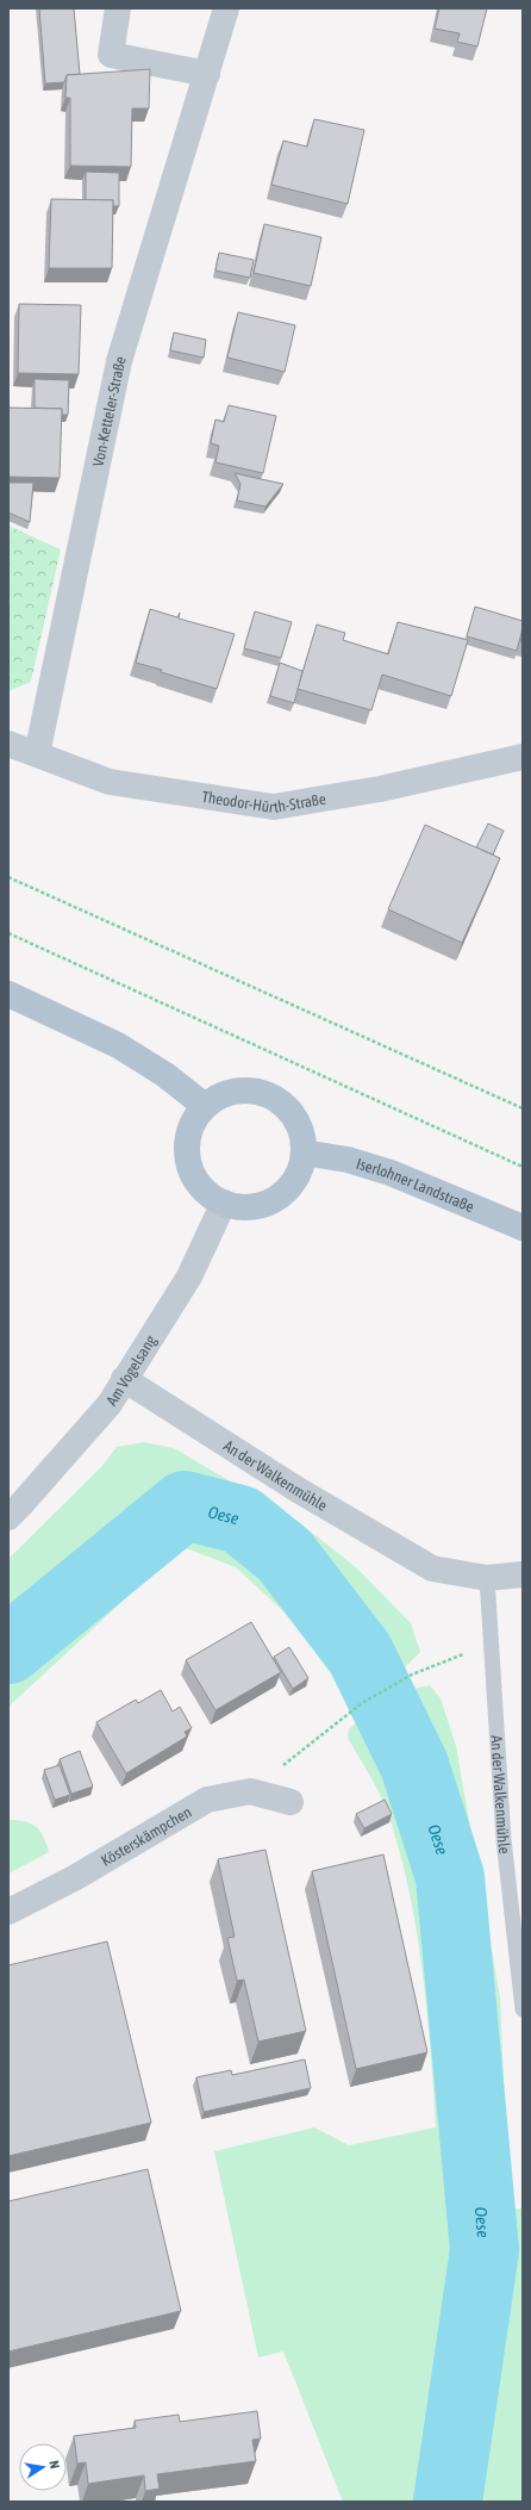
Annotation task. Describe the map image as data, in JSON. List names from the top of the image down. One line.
{"streets":{"main road":["Iserlohner Landstraße"],"street":["Von-Ketteler-Straße","Theodor-Hürth-Straße","Am Vogelsang","An der Walkenmühle","Kösterskämpchen"]},"crossings":[["Von-Ketteler-Straße","Theodor-Hürth-Straße"],["Iserlohner Landstraße","Am Vogelsang"],["Am Vogelsang","An der Walkenmühle"]],"water":["Oese"],"north":"right"}
